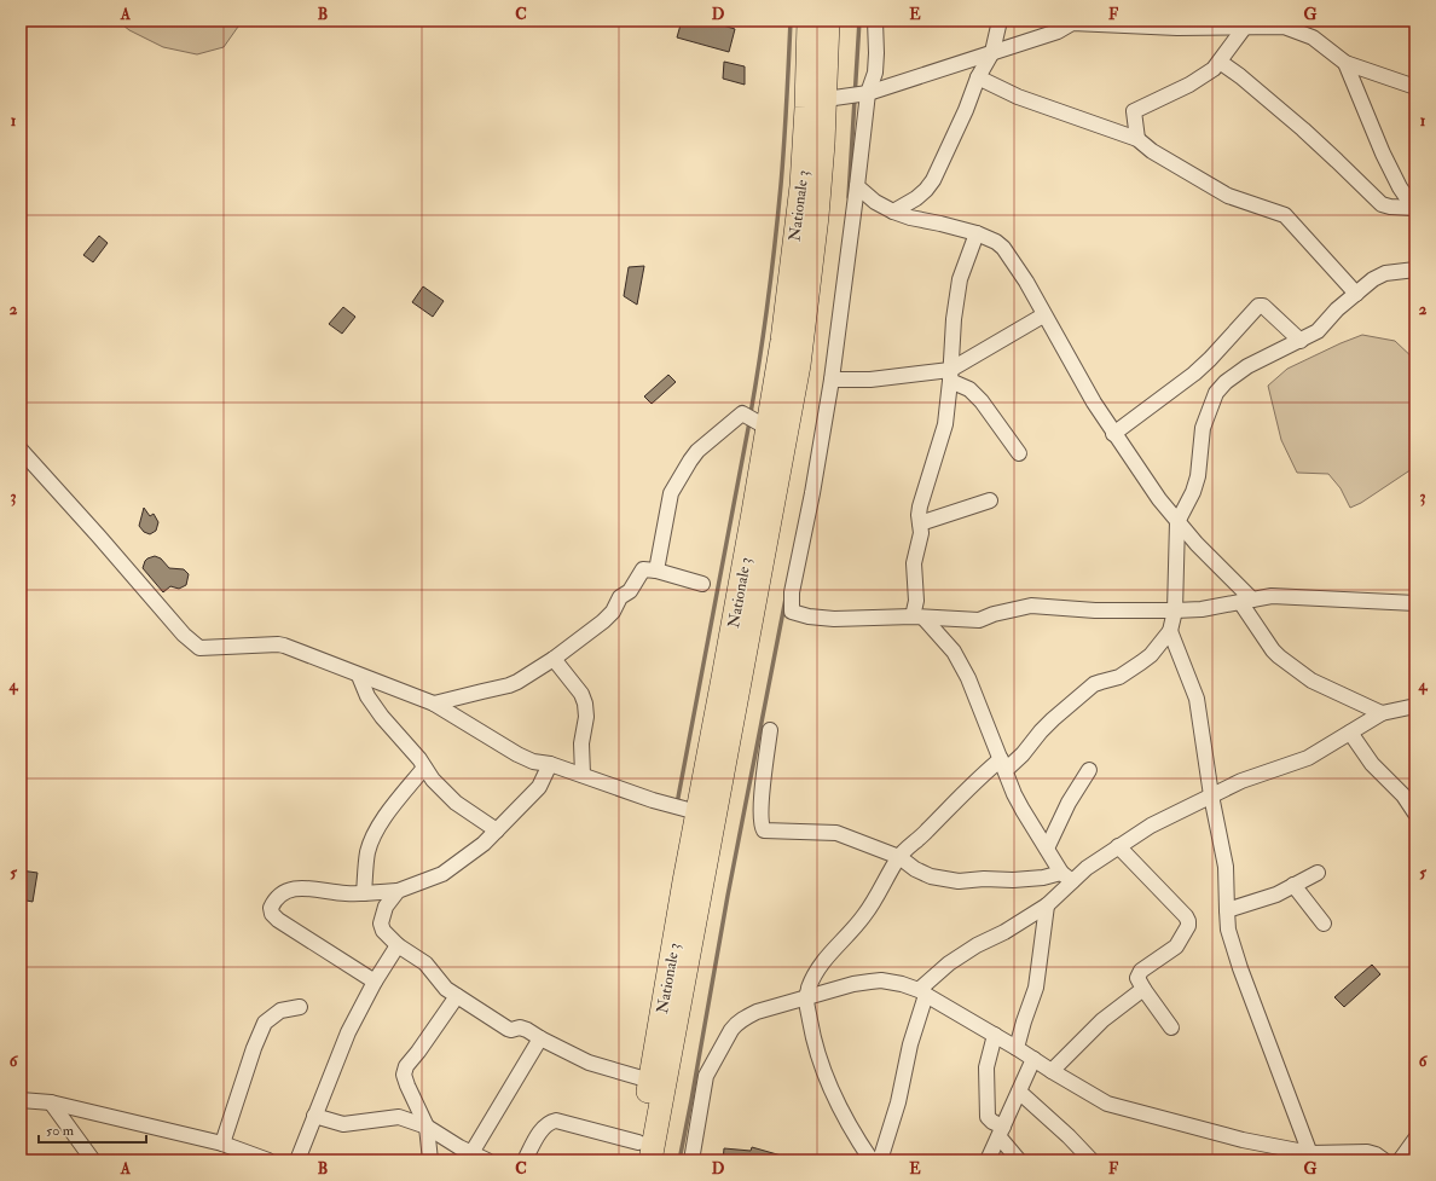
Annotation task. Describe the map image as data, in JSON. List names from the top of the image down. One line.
{"streets":{"main road":["Nationale 3"]},"scale_bar":"50 m","grid":{"columns":["A","B","C","D","E","F","G"],"rows":["1","2","3","4","5","6"]}}
